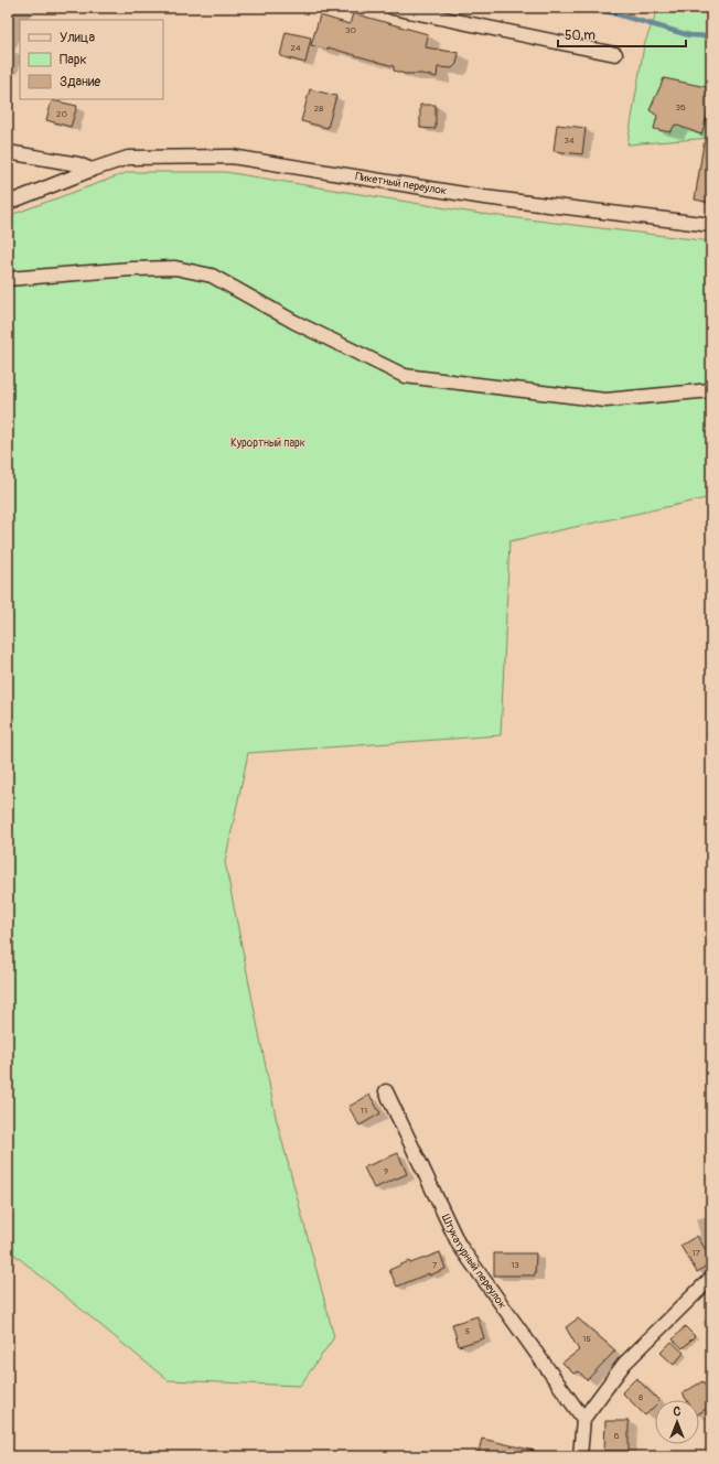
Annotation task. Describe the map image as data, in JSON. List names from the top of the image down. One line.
{"streets":{"street":["Пикетный переулок","Штукатурный переулок"]},"parks":["Курортный парк"],"house_numbers":["30","24","36","28","20","34","11","9","17","7","13","5","15","8","6"],"legend":["Улица","Парк","Здание"],"scale_bar":"50 m","north":"top"}
